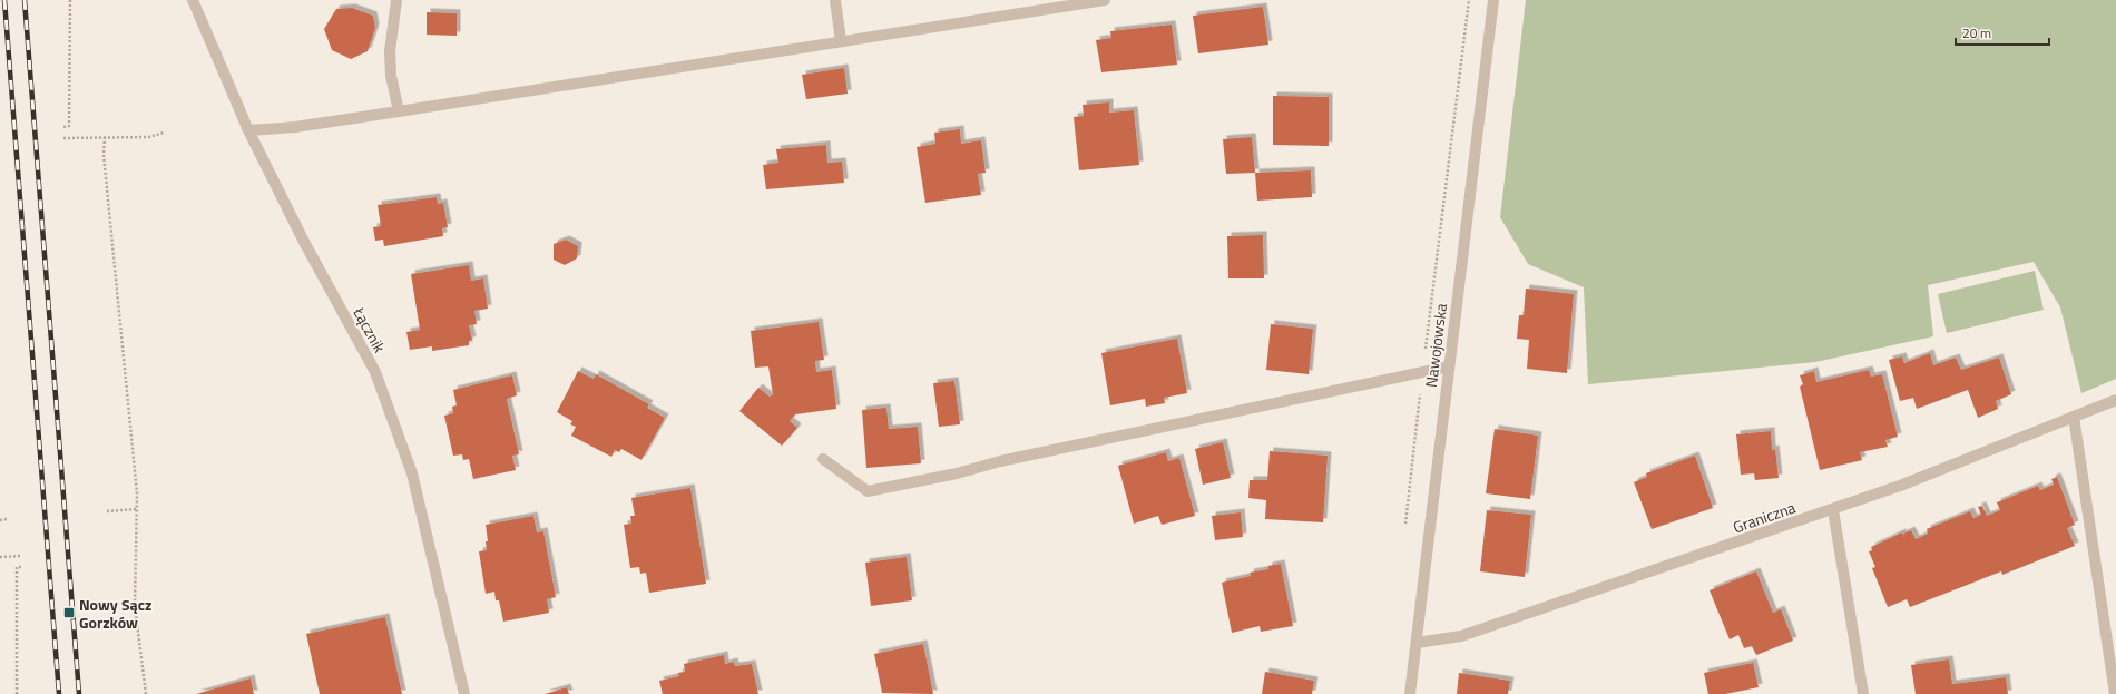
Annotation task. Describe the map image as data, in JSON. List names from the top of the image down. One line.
{"streets":{"street":["Łącznik","Nawojowska","Graniczna"]},"crossings":[["Nawojowska","Graniczna"]],"places":{"transit":["Nowy Sącz Gorzków"]},"scale_bar":"20 m"}
